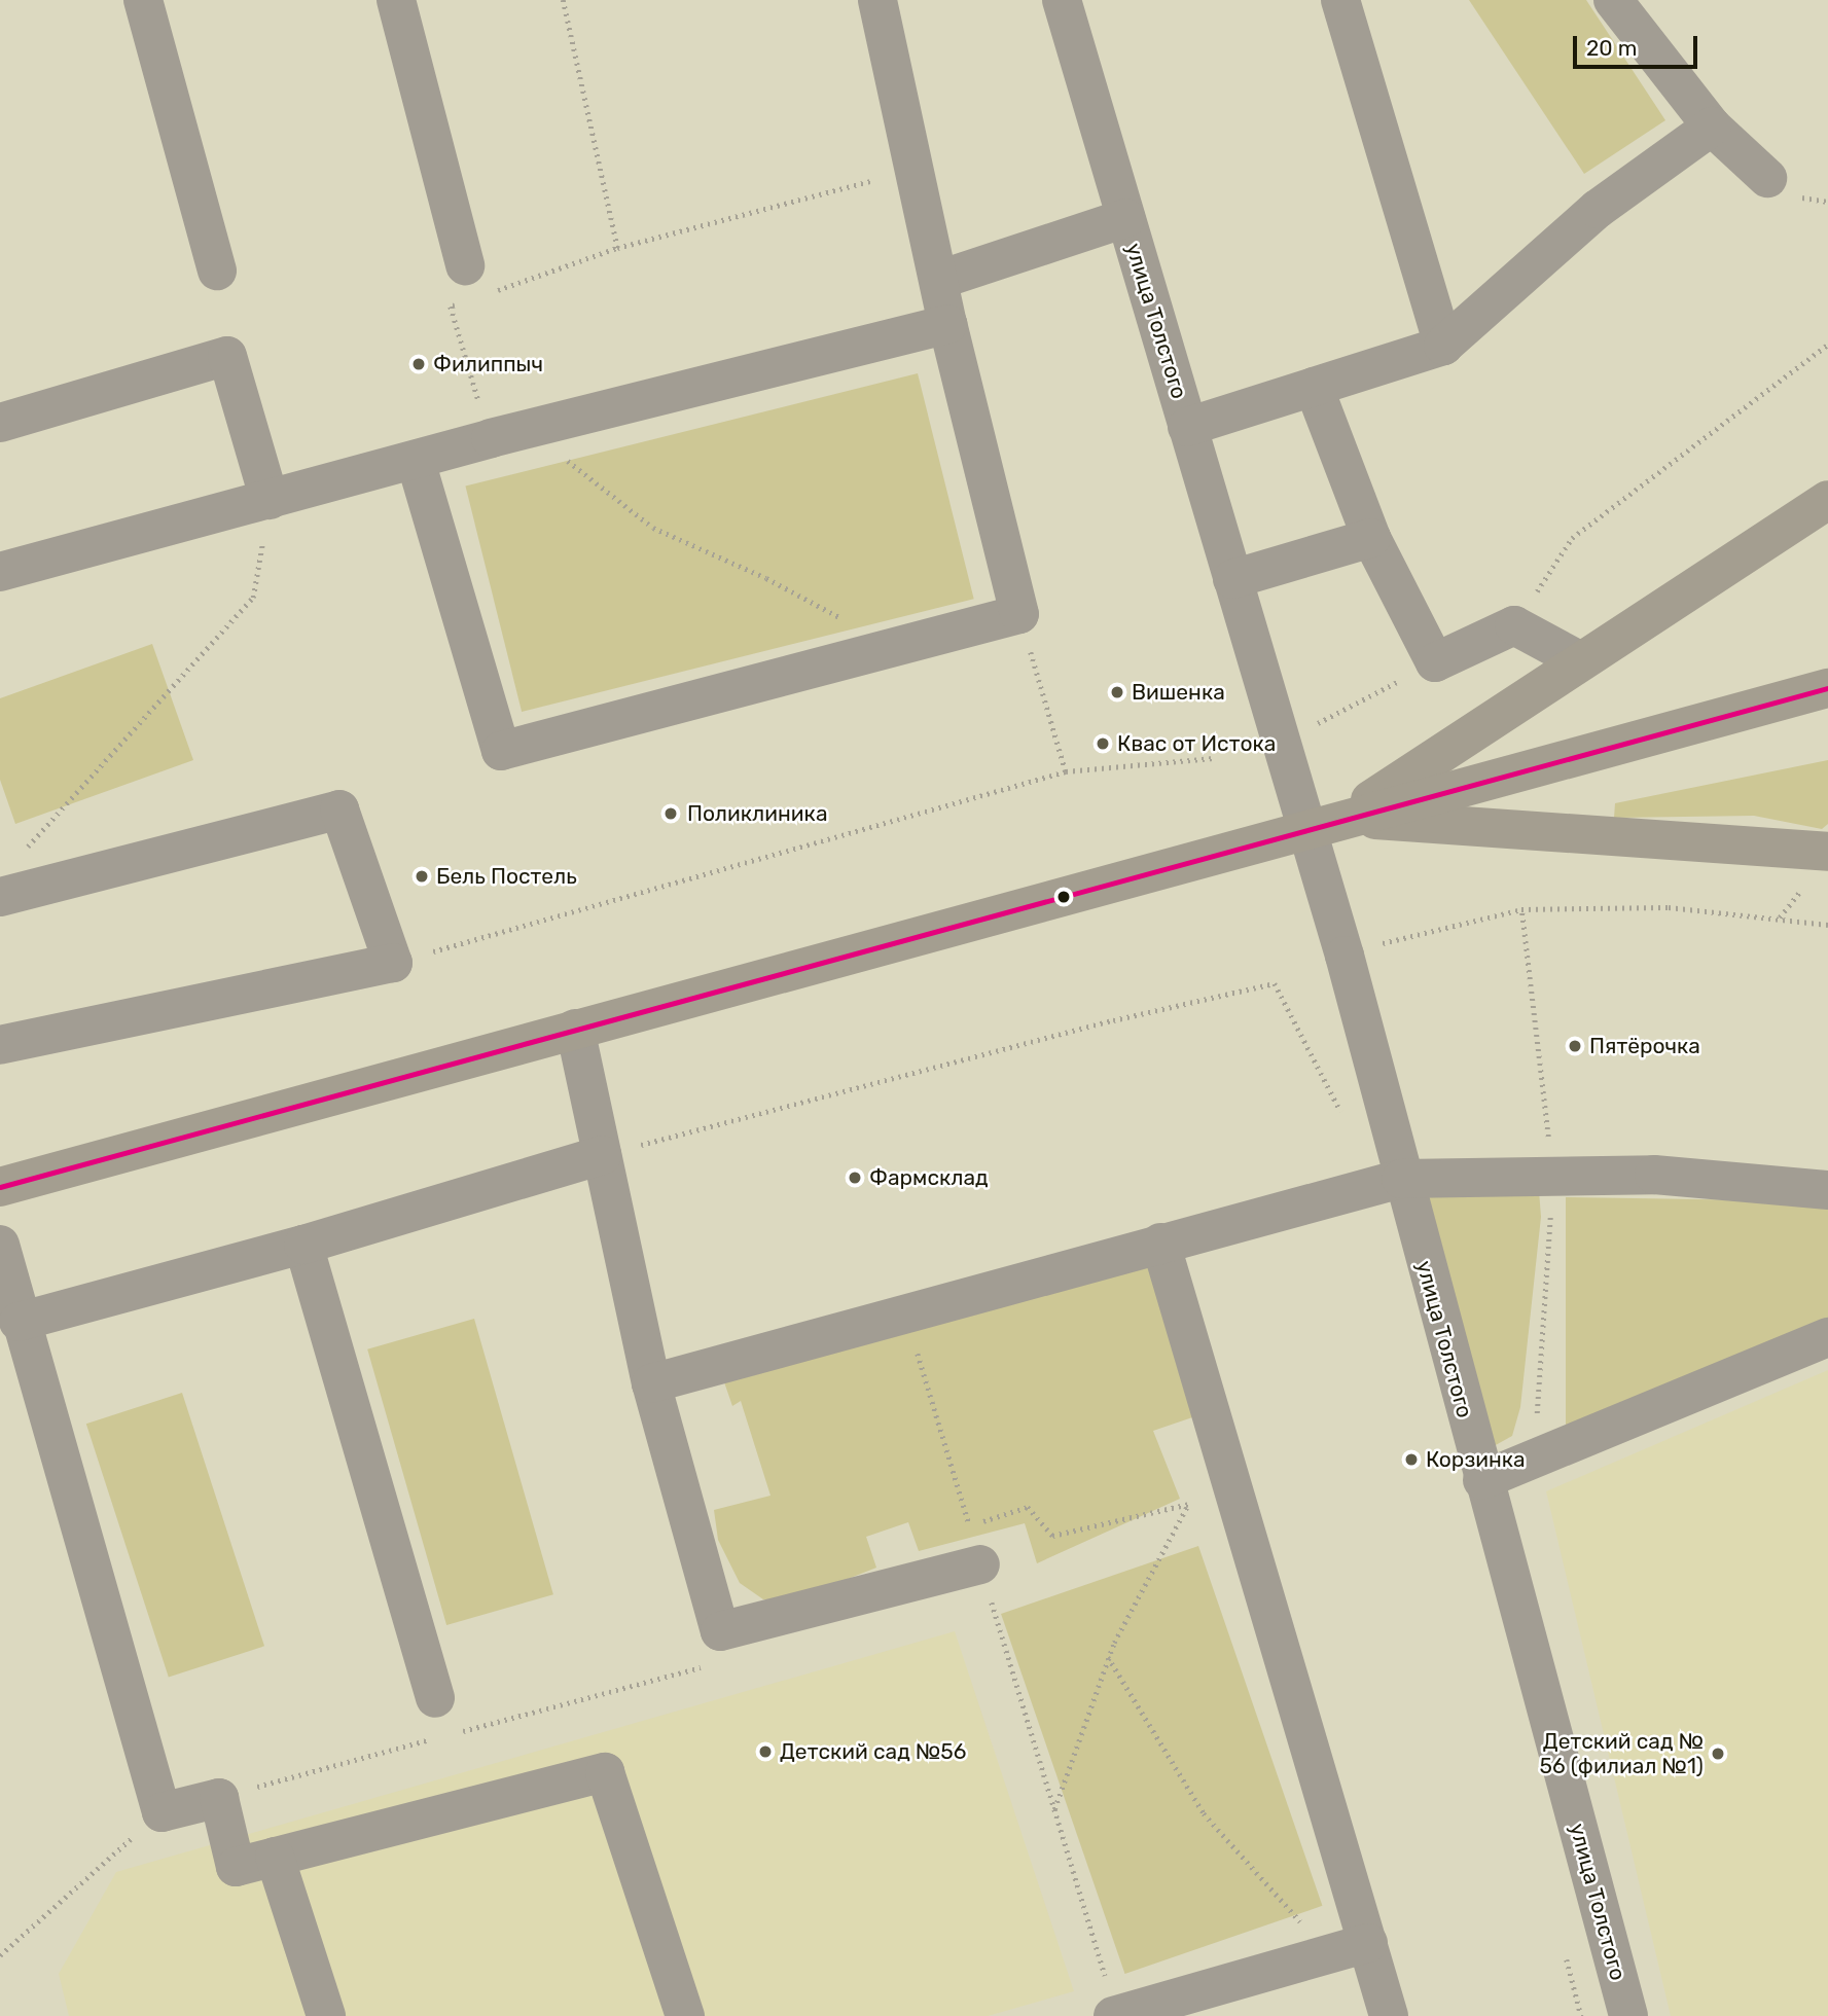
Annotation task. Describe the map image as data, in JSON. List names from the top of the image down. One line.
{"streets":{"street":["улица Толстого"]},"places":["Филиппыч","Вишенка","Квас от Истока","Поликлиника","Бель Постель","Пятёрочка","Фармсклад","Корзинка","Детский сад №56","Детский сад № 56 (филиал №1)"],"scale_bar":"20 m"}
